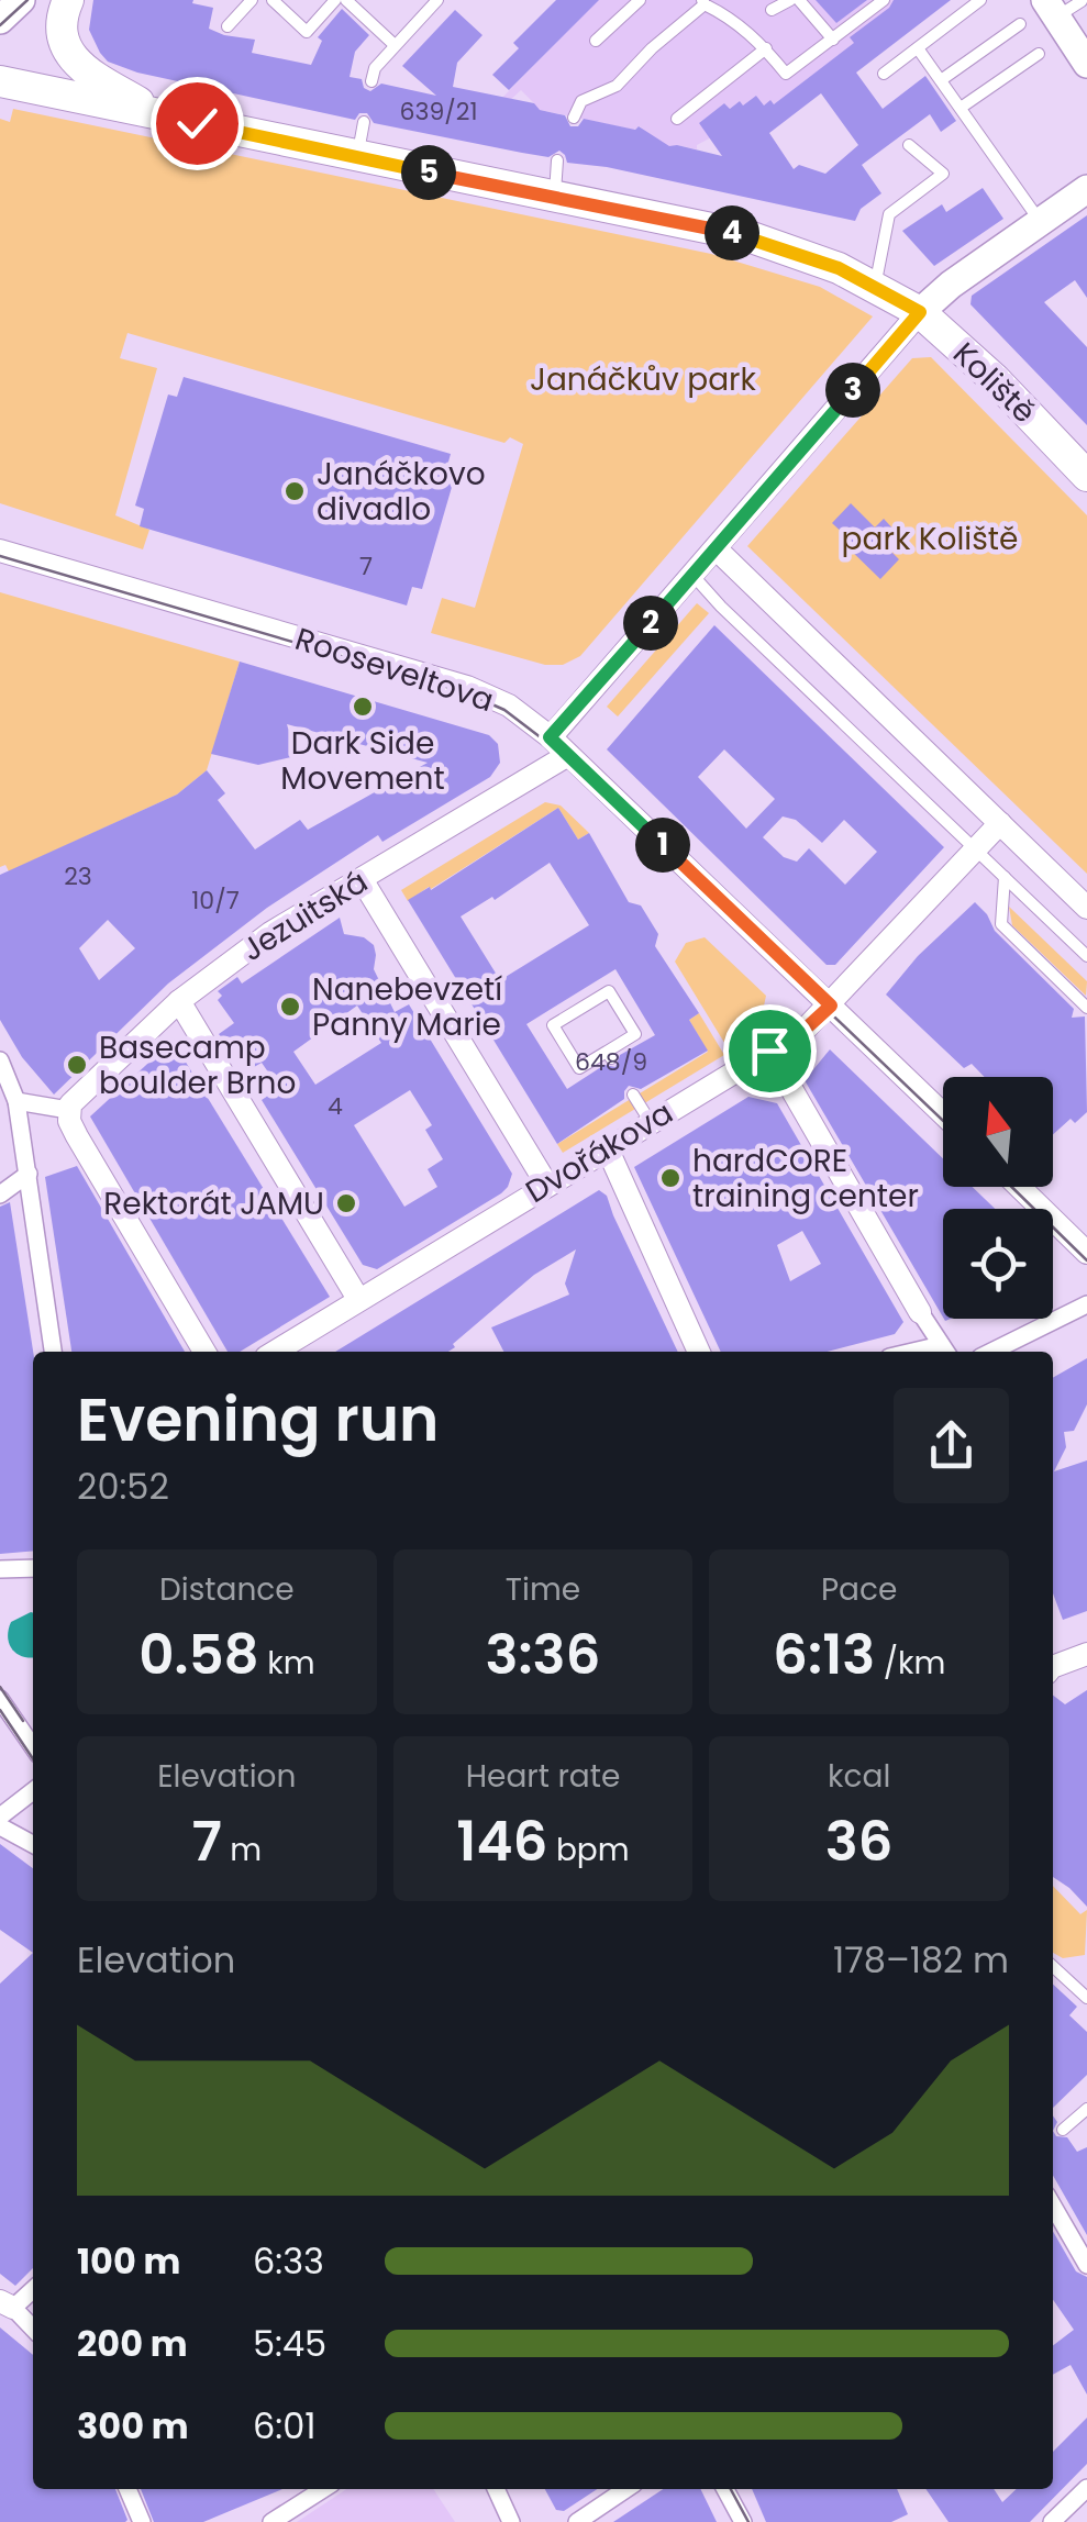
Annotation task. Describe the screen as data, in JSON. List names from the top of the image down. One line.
{"streets":{"main road":["Koliště"],"street":["Rooseveltova","Jezuitská","Dvořákova"]},"crossings":[["Rooseveltova","Jezuitská"],["Rooseveltova","Dvořákova"]],"parks":["Janáčkův park","park Koliště"],"places":["Janáčkovo divadlo","Dark Side Movement","Nanebevzetí Panny Marie","Basecamp boulder Brno","hardCORE training center","Rektorát JAMU"],"house_numbers":["639/21","7","23","10/7","648/9","4"],"north":"top","page":{"pins":["5","4","3","2","1"],"heading":["Evening run","20:52"],"stats":[["Distance","0.58 km"],["Time","3:36"],["Pace","6:13 /km"],["Elevation","7 m"],["Heart rate","146 bpm"],["kcal","36"]],"chart":["Elevation","178–182 m"],"list":[{"name":"100 m","note":"6:33"},{"name":"200 m","note":"5:45"},{"name":"300 m","note":"6:01"}]}}
